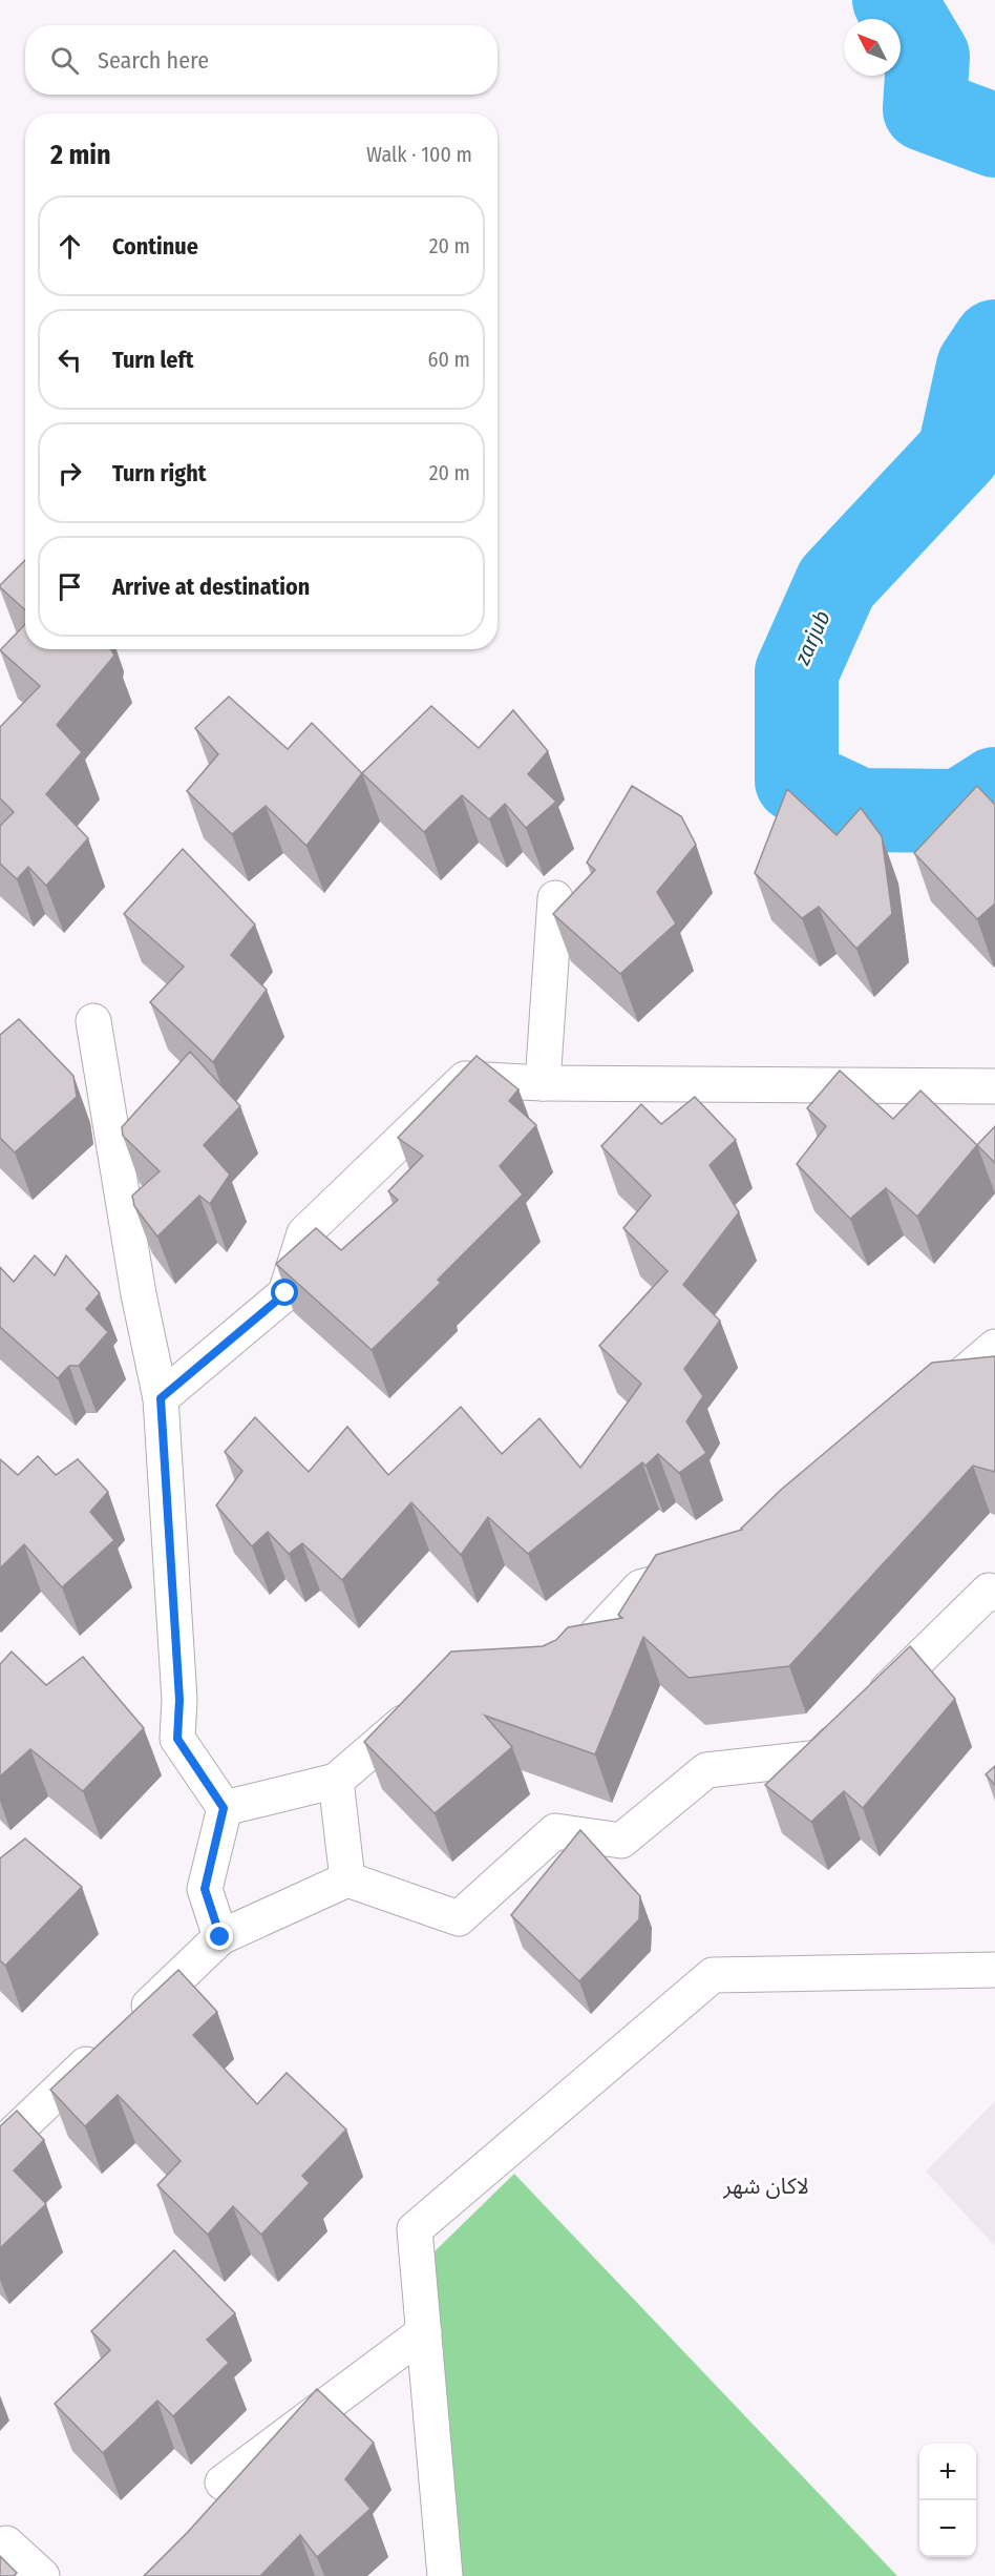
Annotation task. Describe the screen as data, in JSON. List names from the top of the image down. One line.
{"districts":["لاکان شهر"],"water":["zarjub"],"north":"top left","page":{"search":"Search here","heading":["2 min","Walk · 100 m"],"list":[["Continue","20 m"],["Turn left","60 m"],["Turn right","20 m"],"Arrive at destination"],"map_buttons":["+","−"]}}
